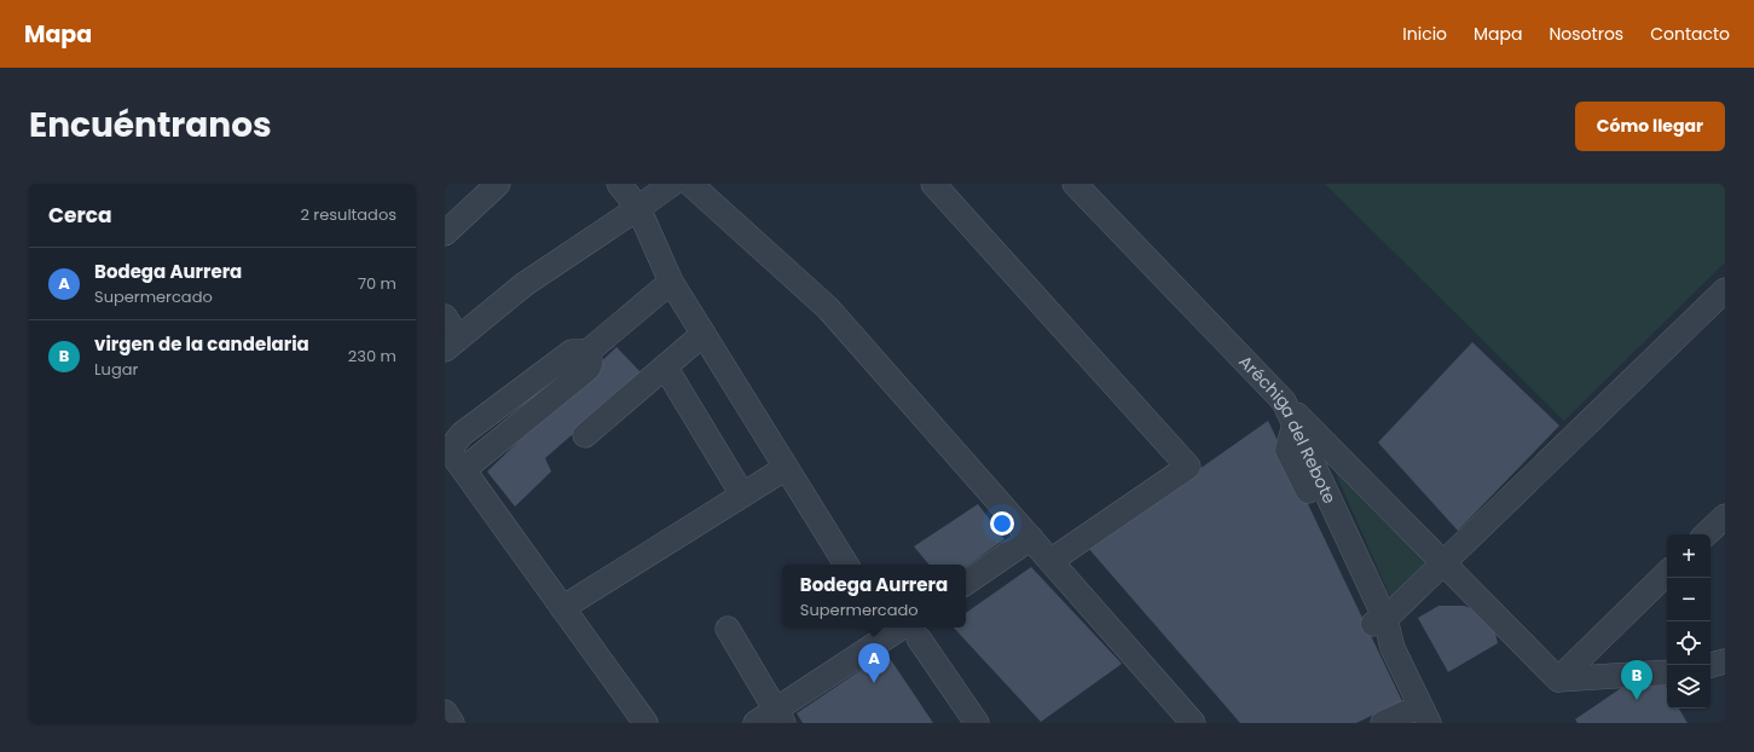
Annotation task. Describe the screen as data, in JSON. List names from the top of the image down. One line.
{"streets":{"street":["Aréchiga del Rebote"]},"page":{"header":"Mapa","nav":["Inicio","Mapa","Nosotros","Contacto"],"title":"Encuéntranos","buttons":"Cómo llegar","heading":["Cerca","2 resultados"],"list":[{"mark":"A","name":"Bodega Aurrera","note":"Supermercado","value":"70 m"},{"mark":"B","name":"virgen de la candelaria","note":"Lugar","value":"230 m"}],"map_buttons":["+","−"],"popup":["Bodega Aurrera","Supermercado"],"pins":["A","B"]}}
